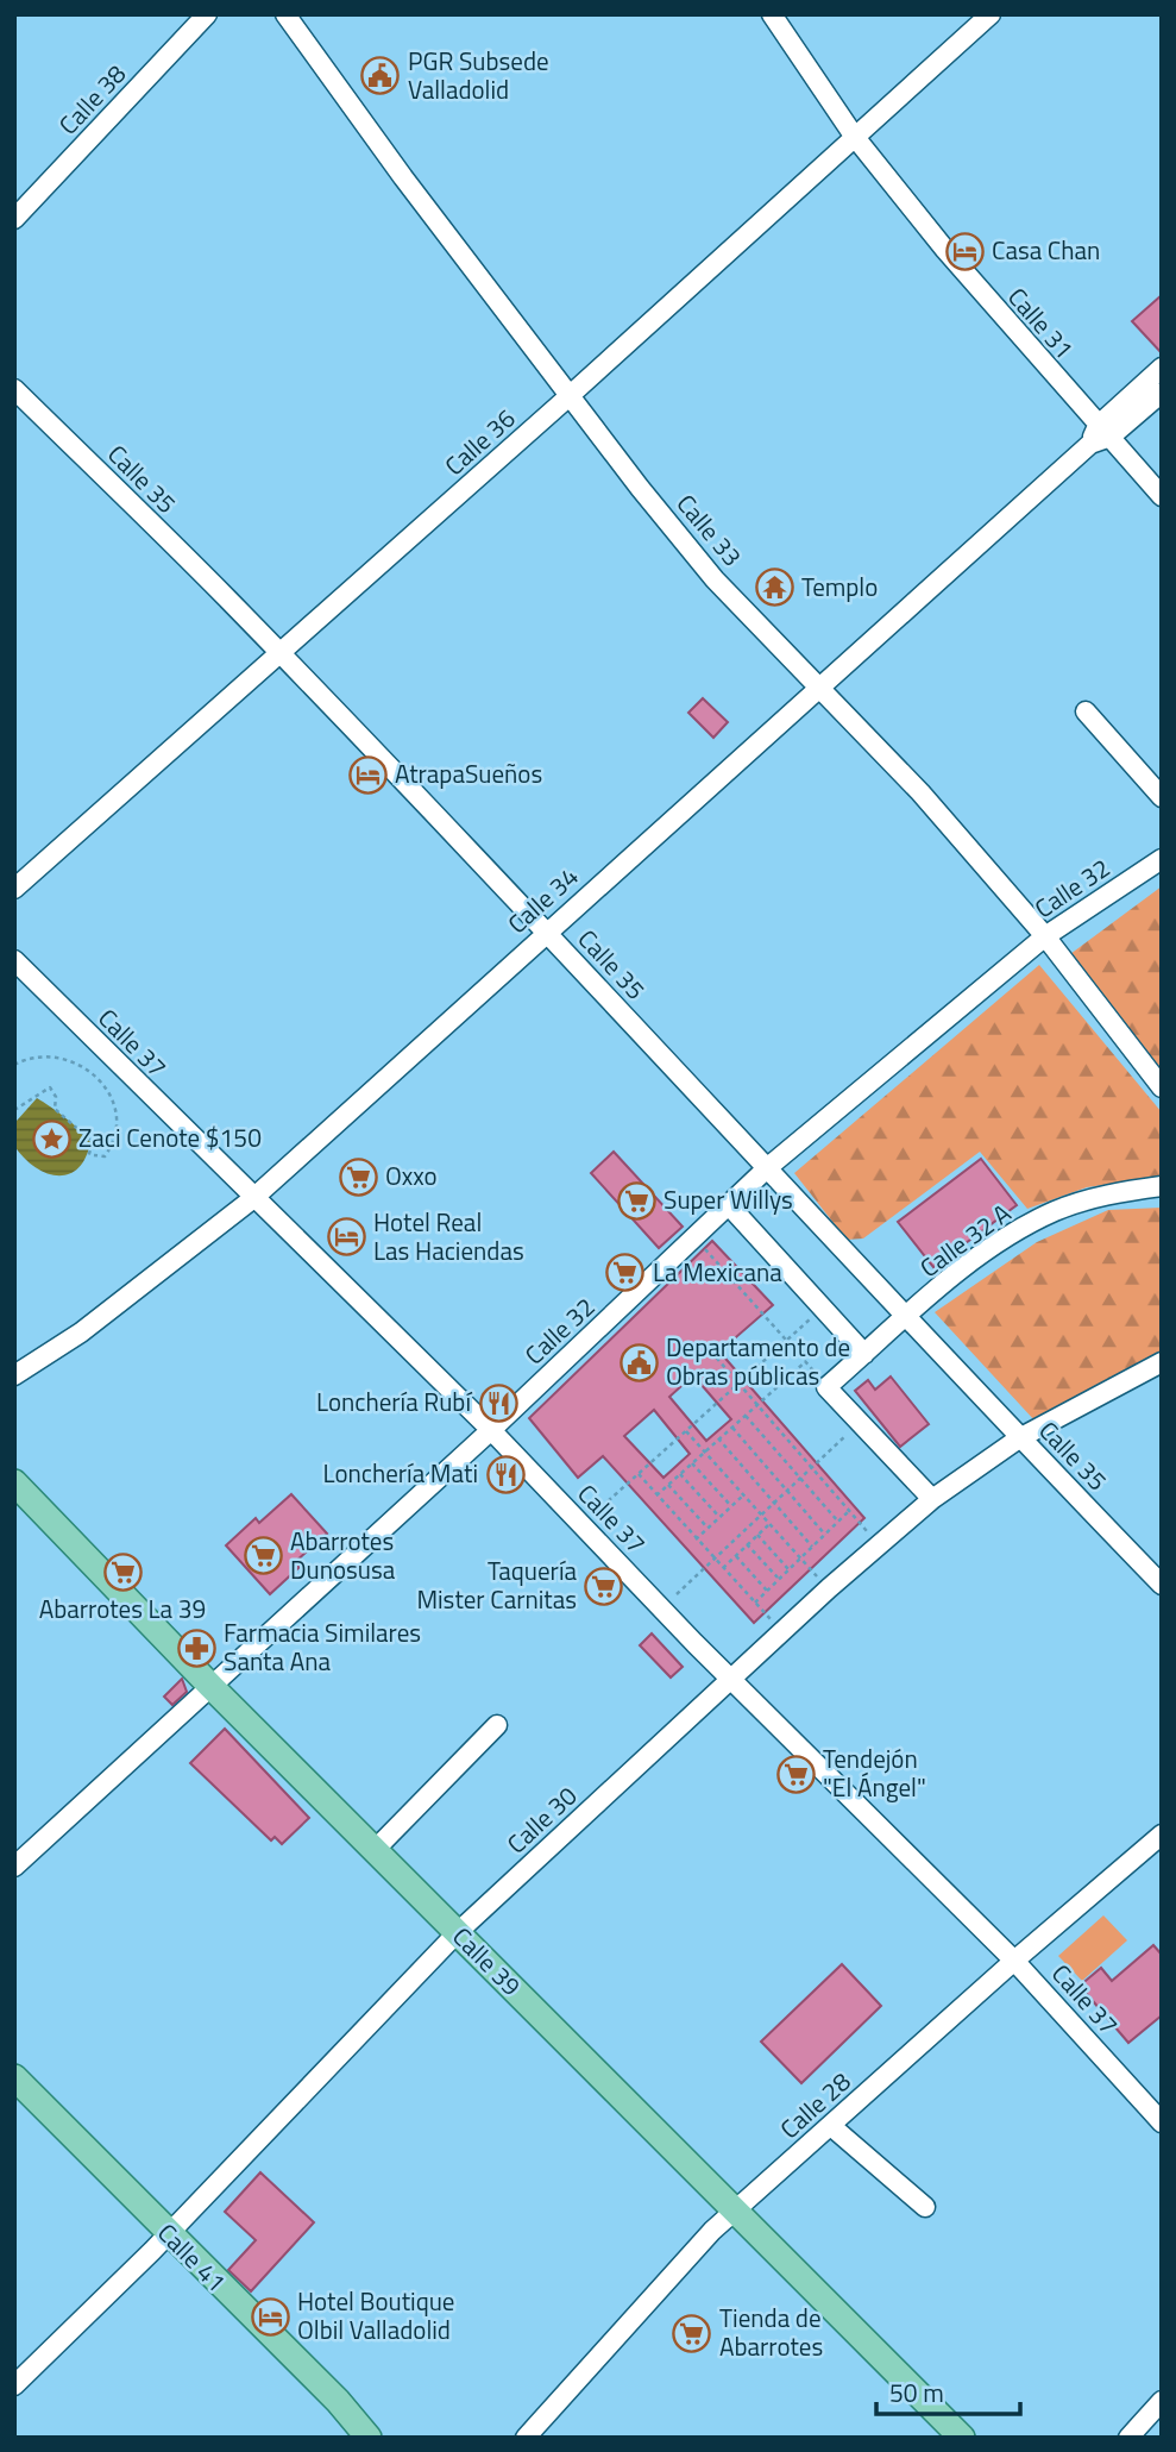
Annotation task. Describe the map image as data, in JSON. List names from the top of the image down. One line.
{"streets":{"main road":["Calle 39","Calle 41"],"street":["Calle 38","Calle 31","Calle 36","Calle 35","Calle 33","Calle 32","Calle 34","Calle 37","Calle 32 A","Calle 30","Calle 28"]},"crossings":[["Calle 31","Calle 36"],["Calle 31","Calle 34"],["Calle 36","Calle 35"],["Calle 36","Calle 33"],["Calle 35","Calle 32"],["Calle 35","Calle 34"],["Calle 35","Calle 32 A"],["Calle 35","Calle 30"],["Calle 33","Calle 32"],["Calle 33","Calle 34"],["Calle 32","Calle 37"],["Calle 32","Calle 39"],["Calle 34","Calle 37"],["Calle 37","Calle 30"],["Calle 37","Calle 28"],["Calle 30","Calle 39"],["Calle 30","Calle 41"],["Calle 39","Calle 28"]],"places":{"public building":["PGR Subsede Valladolid","Departamento de Obras públicas"],"hotel":["Casa Chan","AtrapaSueños","Hotel Real Las Haciendas","Hotel Boutique Olbil Valladolid"],"temple":["Templo"],"place":["Zaci Cenote $150"],"supermarket":["Oxxo","Super Willys","La Mexicana","Abarrotes Dunosusa","Abarrotes La 39","Taquería Mister Carnitas","Tendejón \"El Ángel\"","Tienda de Abarrotes"],"restaurant":["Lonchería Rubí","Lonchería Mati"],"pharmacy":["Farmacia Similares Santa Ana"]},"scale_bar":"50 m"}
